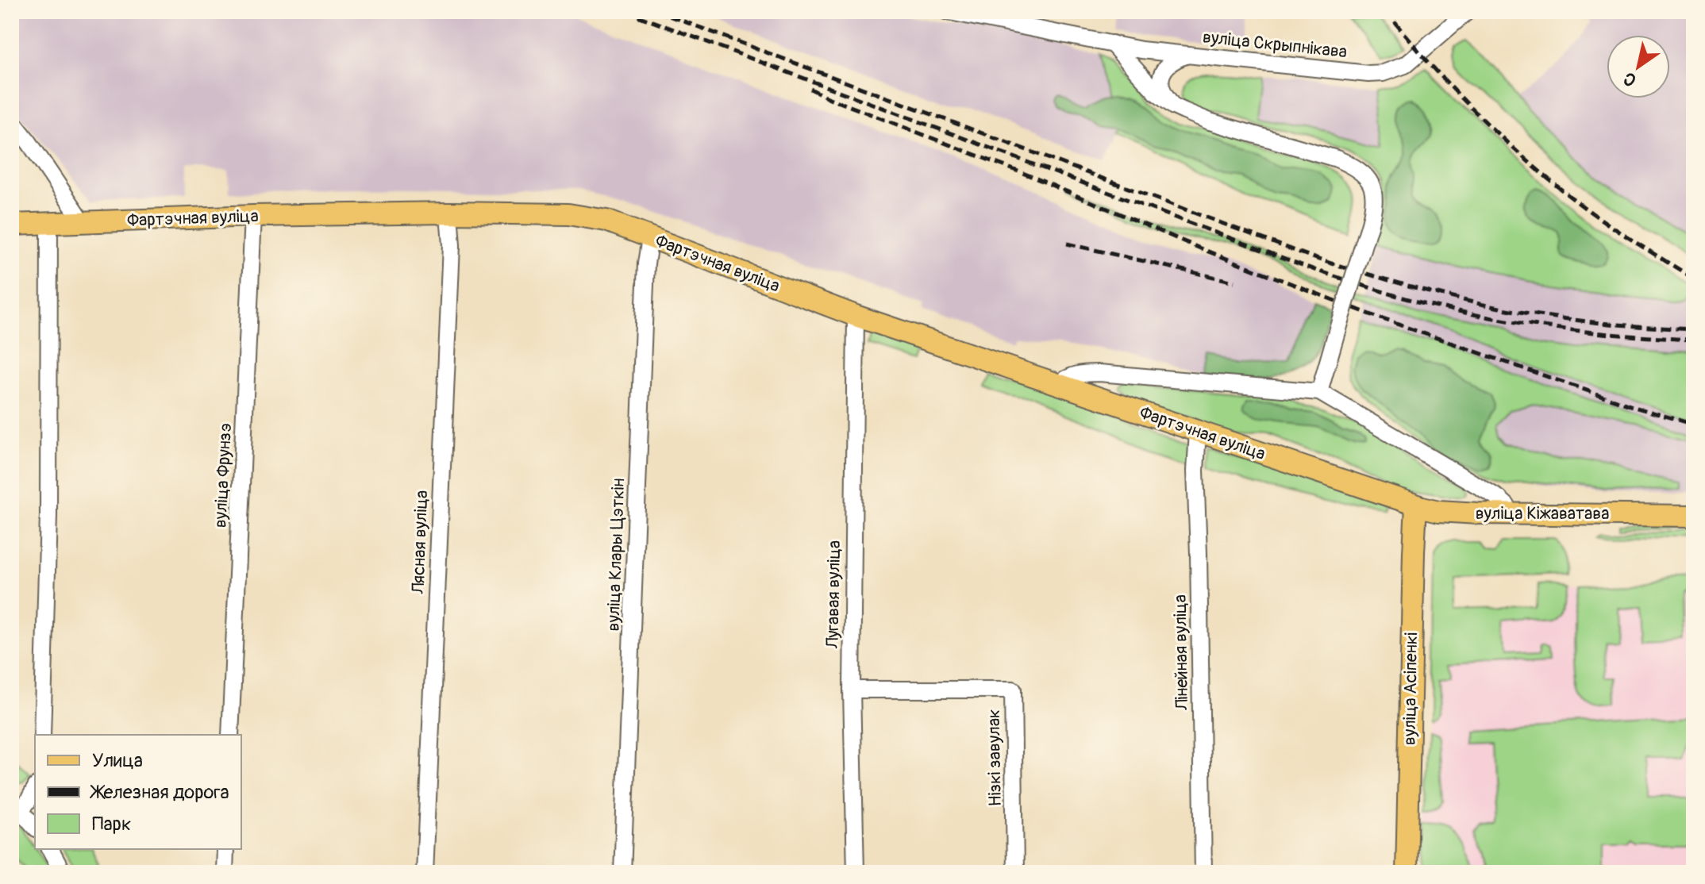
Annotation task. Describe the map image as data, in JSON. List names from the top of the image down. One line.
{"streets":{"main road":["Фартэчная вуліца","вуліца Кіжаватава","вуліца Асіпенкі"],"street":["вуліца Скрыпнікава","вуліца Фрунзэ","Лясная вуліца","вуліца Клары Цэткін","Лугавая вуліца","Лінейная вуліца","Нізкі завулак"]},"crossings":[["Фартэчная вуліца","вуліца Фрунзэ"],["Фартэчная вуліца","вуліца Кіжаватава"],["Фартэчная вуліца","Лясная вуліца"],["Фартэчная вуліца","вуліца Клары Цэткін"],["Фартэчная вуліца","Лугавая вуліца"],["Фартэчная вуліца","Лінейная вуліца"],["вуліца Кіжаватава","вуліца Асіпенкі"],["Лугавая вуліца","Нізкі завулак"]],"legend":["Улица","Железная дорога","Парк"],"north":"bottom left"}
